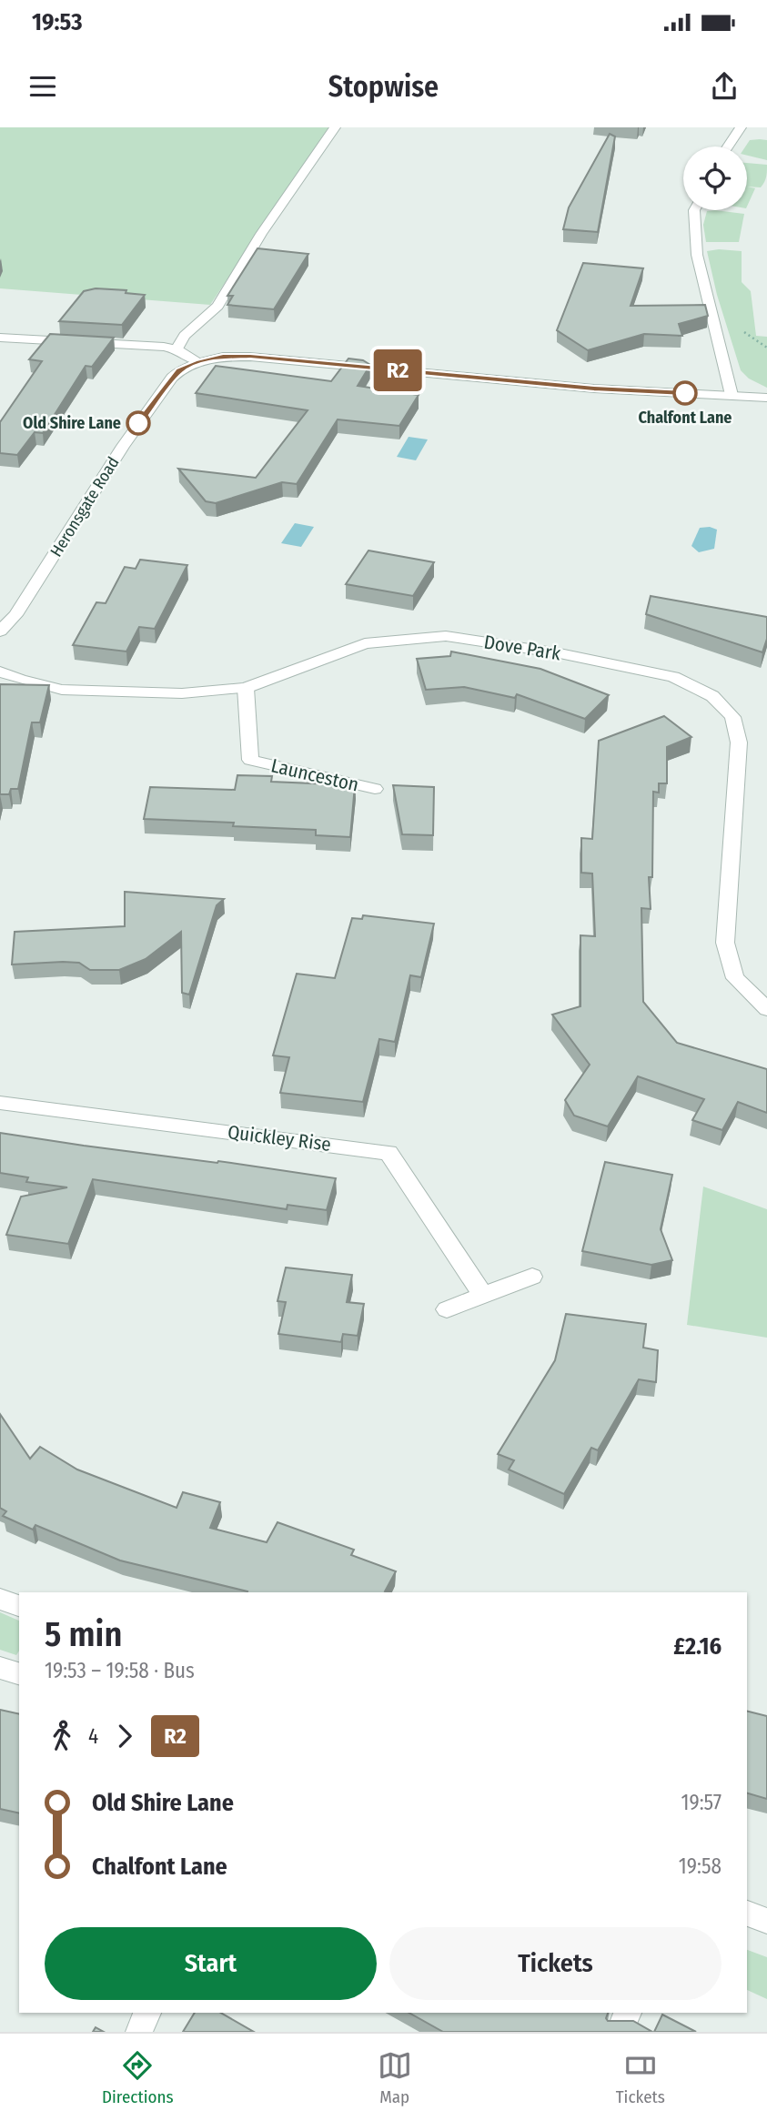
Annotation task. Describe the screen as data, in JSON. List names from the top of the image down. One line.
{"streets":{"street":["Heronsgate Road","Dove Park","Launceston","Quickley Rise"]},"crossings":[["Dove Park","Launceston"]],"places":["Chalfont Lane","Old Shire Lane"],"lines":["bus line R2"],"page":{"status":"19:53","header":"Stopwise","on_map":"R2","heading":["5 min","19:53 – 19:58 · Bus","£2.16"],"legs":["4","R2"],"list":[{"name":"Old Shire Lane","value":"19:57"},{"name":"Chalfont Lane","value":"19:58"}],"buttons":["Start","Tickets"],"tabs":["Directions","Map","Tickets"]}}
